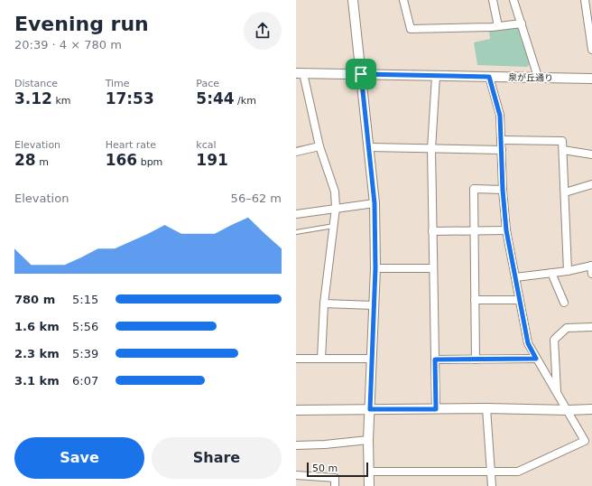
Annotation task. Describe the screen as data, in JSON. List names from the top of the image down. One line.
{"streets":{"street":["泉が丘通り"]},"scale_bar":"50 m","page":{"heading":["Evening run","20:39 · 4 × 780 m"],"stats":[["Distance","3.12 km"],["Time","17:53"],["Pace","5:44 /km"],["Elevation","28 m"],["Heart rate","166 bpm"],["kcal","191"]],"chart":["Elevation","56–62 m"],"list":[{"name":"780 m","note":"5:15"},{"name":"1.6 km","note":"5:56"},{"name":"2.3 km","note":"5:39"},{"name":"3.1 km","note":"6:07"}],"buttons":["Save","Share"],"scale":"50 m"}}
